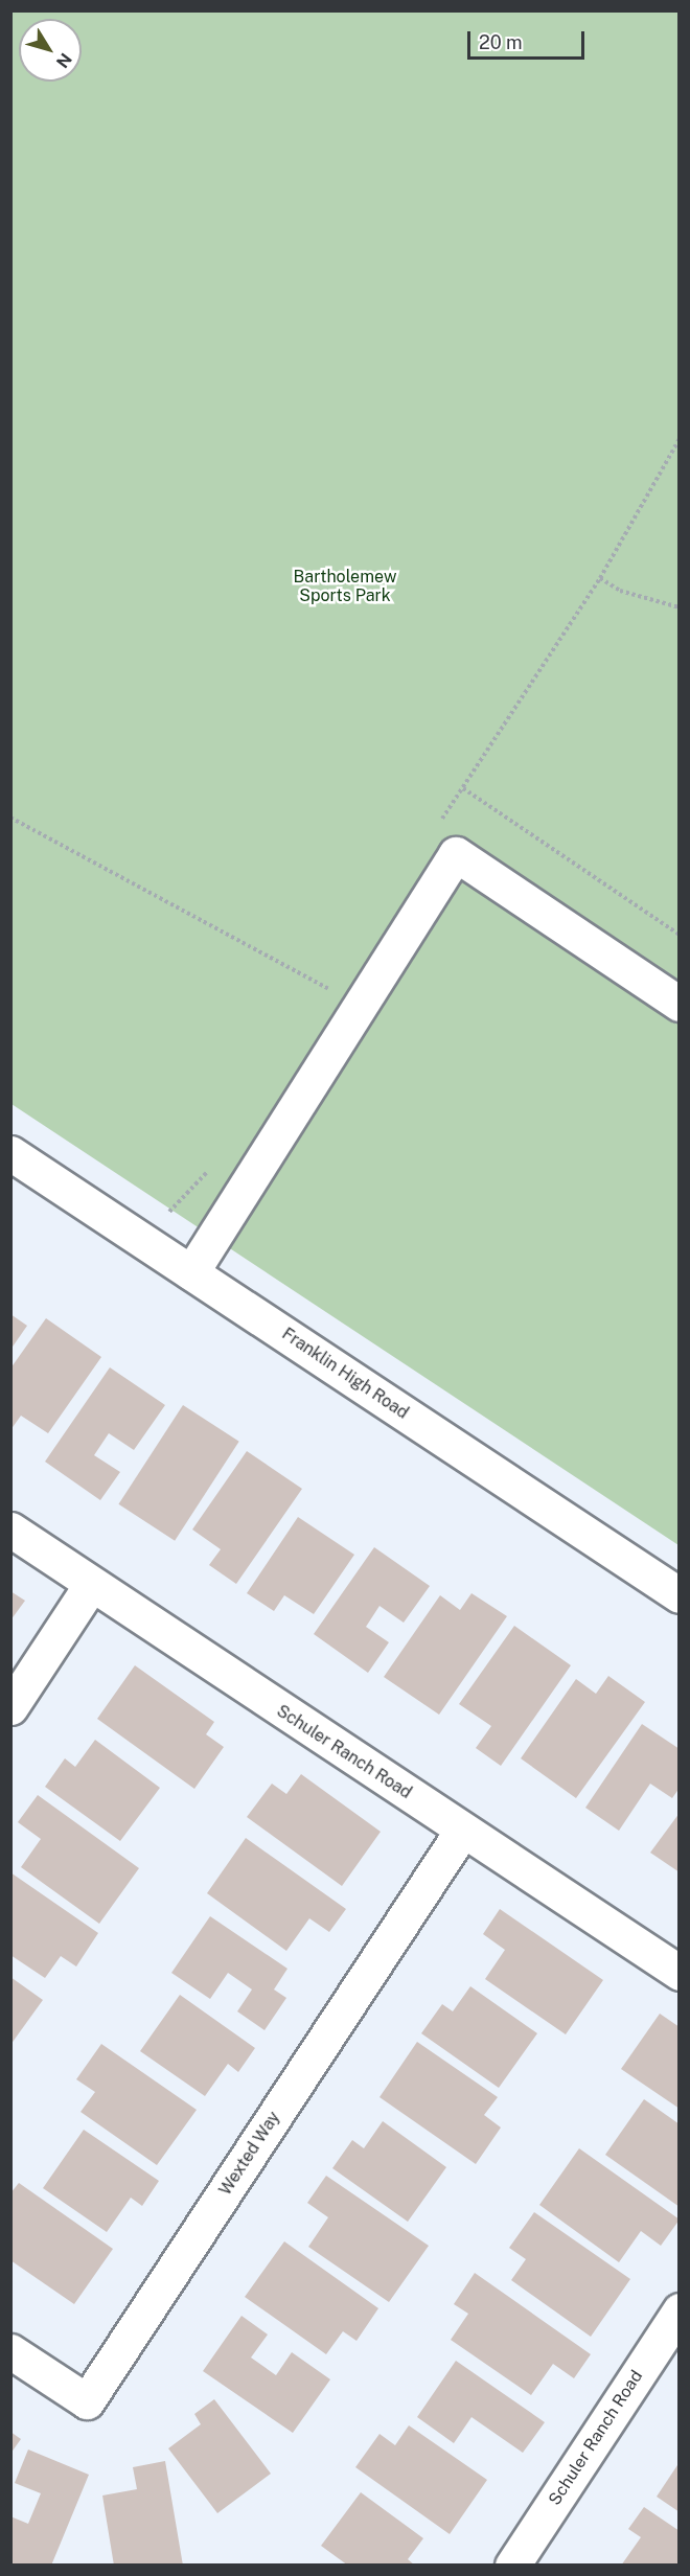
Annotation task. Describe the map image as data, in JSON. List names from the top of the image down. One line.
{"streets":{"street":["Franklin High Road","Schuler Ranch Road","Wexted Way"]},"crossings":[["Schuler Ranch Road","Wexted Way"]],"parks":["Bartholemew Sports Park"],"scale_bar":"20 m","north":"bottom right"}
